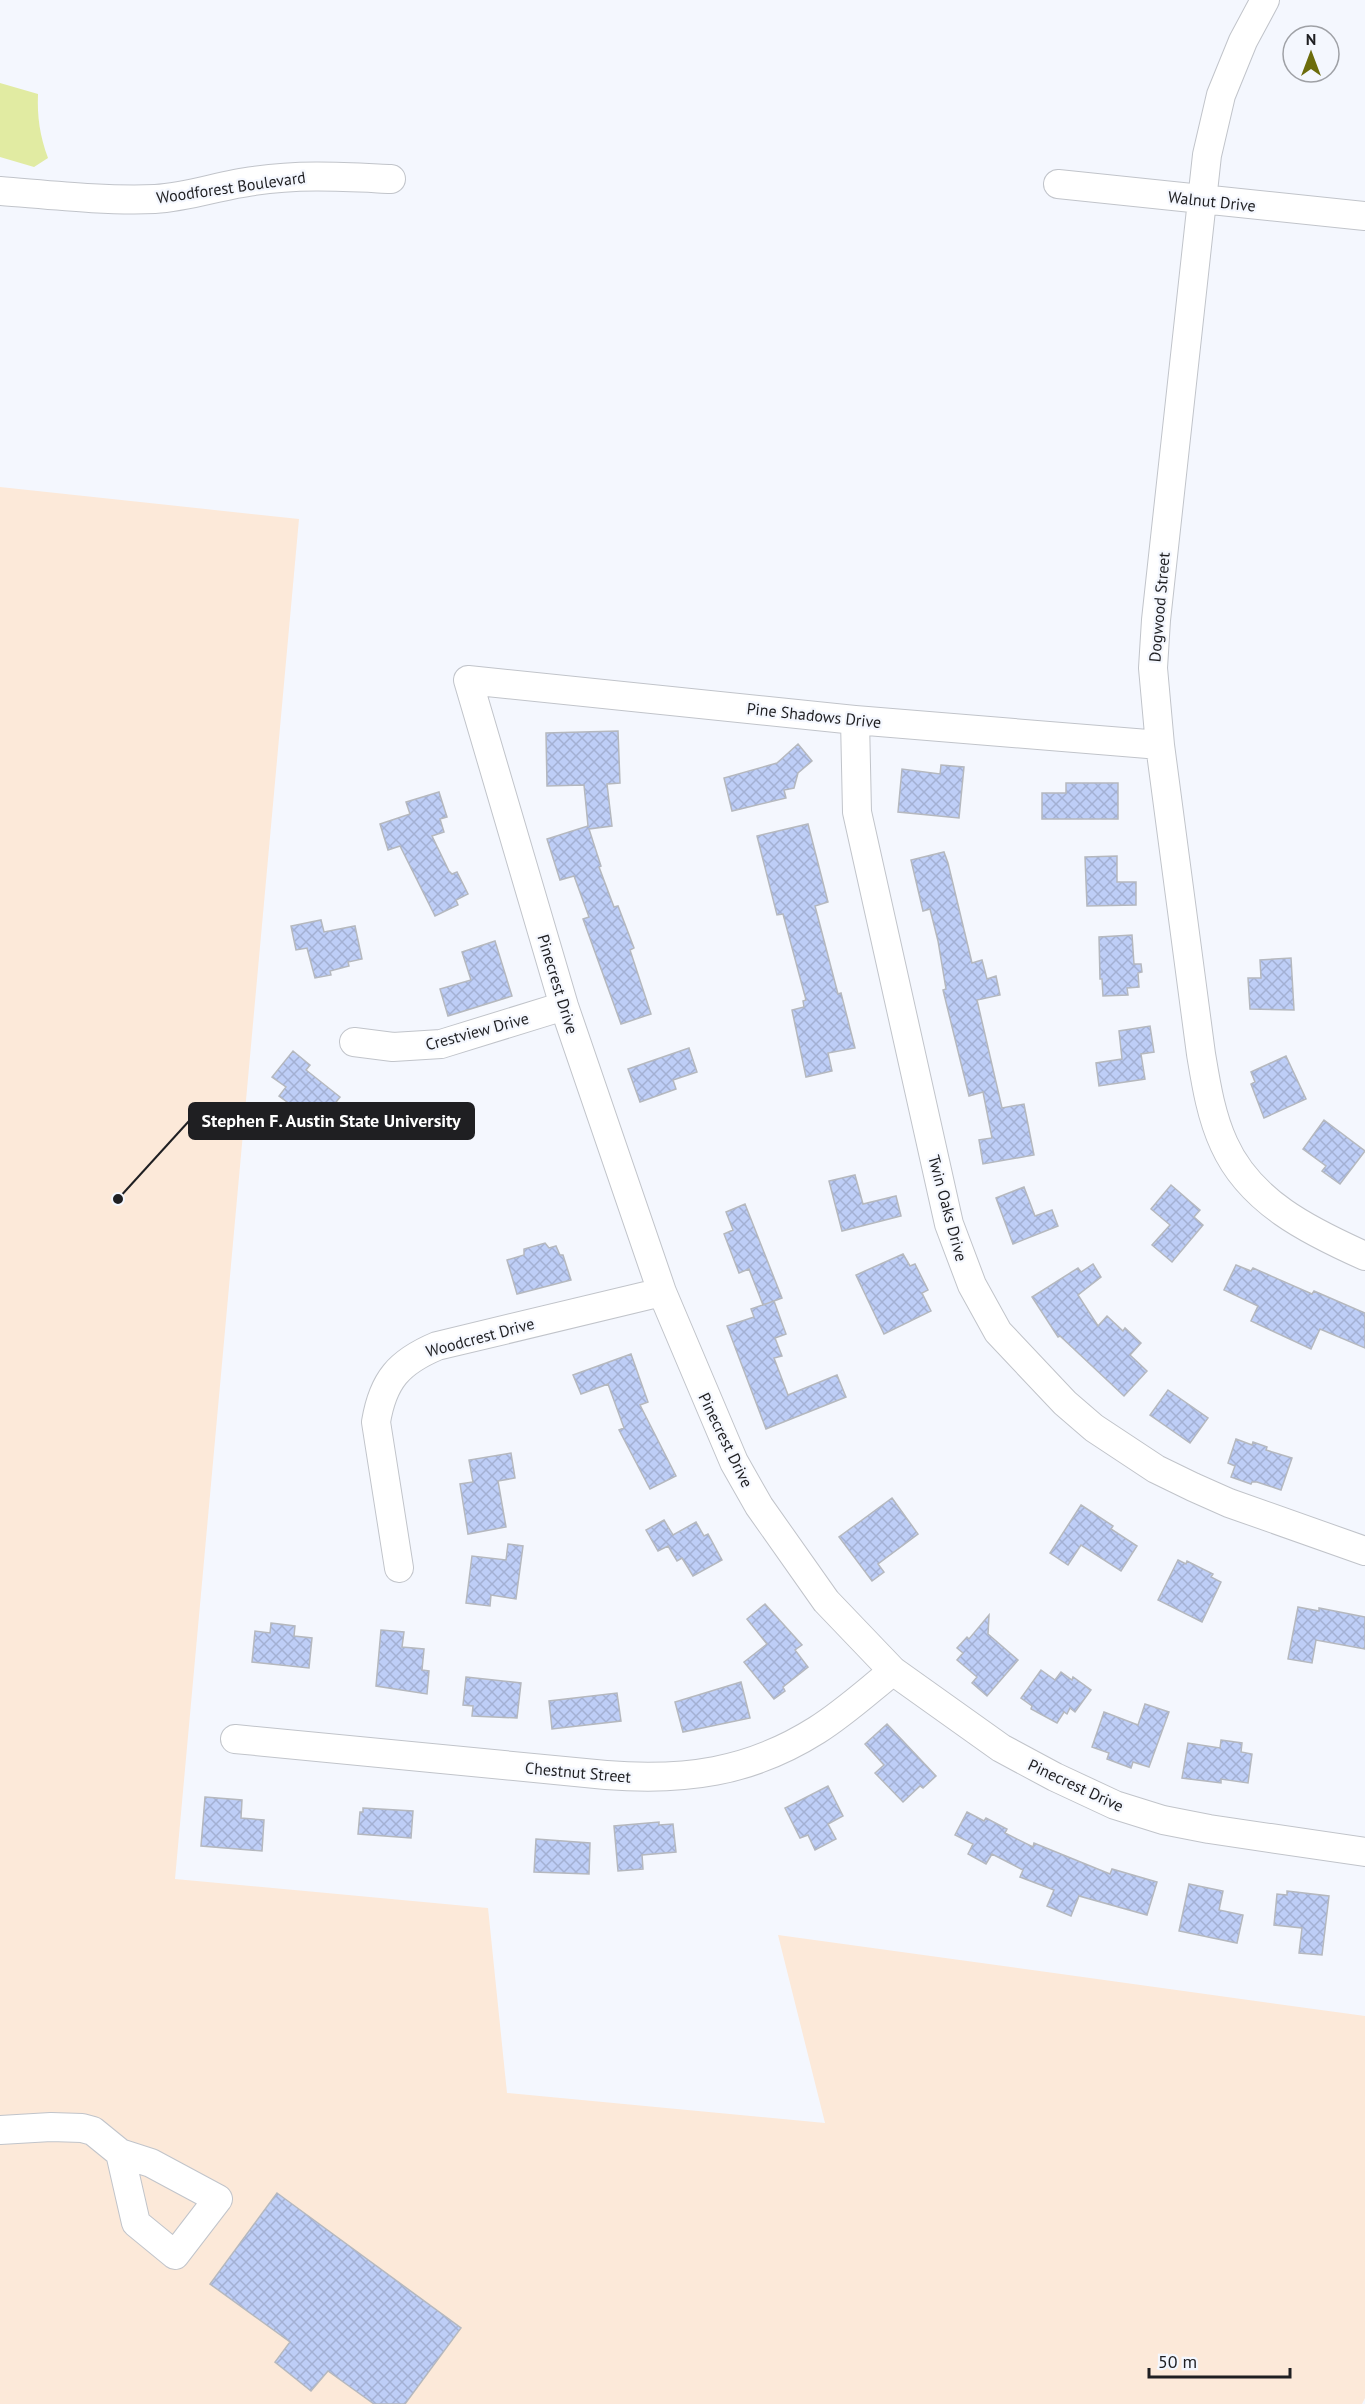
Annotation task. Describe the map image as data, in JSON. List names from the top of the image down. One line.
{"streets":{"street":["Woodforest Boulevard","Walnut Drive","Dogwood Street","Pine Shadows Drive","Pinecrest Drive","Crestview Drive","Twin Oaks Drive","Woodcrest Drive","Chestnut Street"]},"crossings":[["Walnut Drive","Dogwood Street"],["Dogwood Street","Pine Shadows Drive"],["Pine Shadows Drive","Pinecrest Drive"],["Pine Shadows Drive","Twin Oaks Drive"],["Pinecrest Drive","Crestview Drive"],["Pinecrest Drive","Woodcrest Drive"],["Pinecrest Drive","Chestnut Street"]],"places":["Stephen F. Austin State University"],"scale_bar":"50 m","north":"top"}
